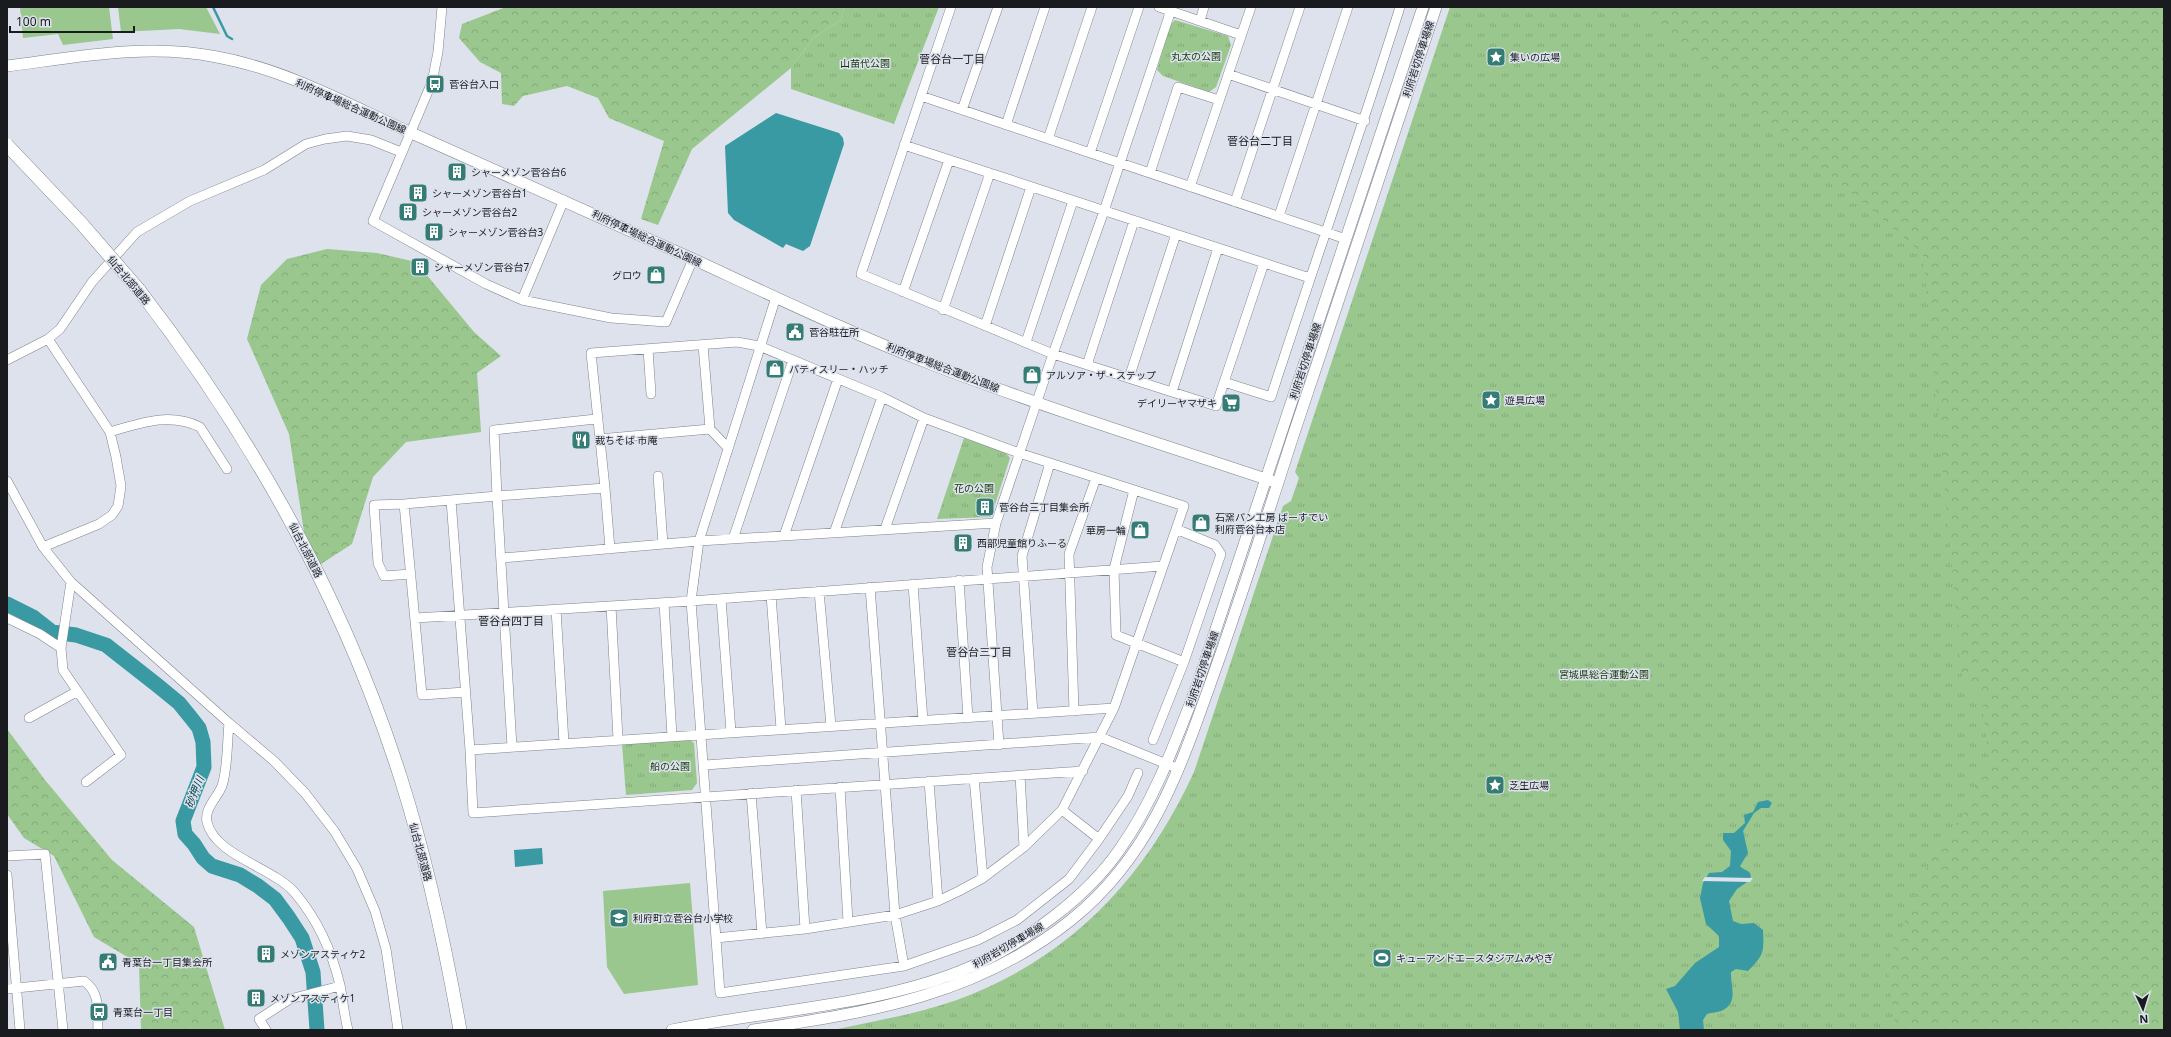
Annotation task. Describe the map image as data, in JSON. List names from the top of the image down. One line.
{"streets":{"highway":["仙台北部道路"],"main road":["利府岩切停車場線","利府停車場総合運動公園線"]},"crossings":[["利府岩切停車場線","利府停車場総合運動公園線"]],"districts":["菅谷台一丁目","菅谷台二丁目","菅谷台四丁目","菅谷台三丁目"],"water":["砂押川"],"parks":["丸太の公園","山苗代公園","花の公園","宮城県総合運動公園","船の公園"],"places":{"place":["集いの広場","遊具広場","芝生広場"],"bus stop":["菅谷台入口","青葉台一丁目"],"building":["シャーメゾン菅谷台6","シャーメゾン菅谷台1","シャーメゾン菅谷台2","シャーメゾン菅谷台3","シャーメゾン菅谷台7","菅谷台三丁目集会所","西部児童館りふーる","メゾンアスティケ2","メゾンアスティケ1"],"shop":["グロウ","パティスリー・ハッチ","アルソア・ザ・ステップ","石窯パン工房 ばーすでい 利府菅谷台本店","華房一輪"],"public building":["菅谷駐在所","青葉台一丁目集会所"],"supermarket":["デイリーヤマザキ"],"restaurant":["裁ちそば 市庵"],"school or university":["利府町立菅谷台小学校"],"sports":["キューアンドエースタジアムみやぎ"]},"scale_bar":"100 m","north":"bottom"}
